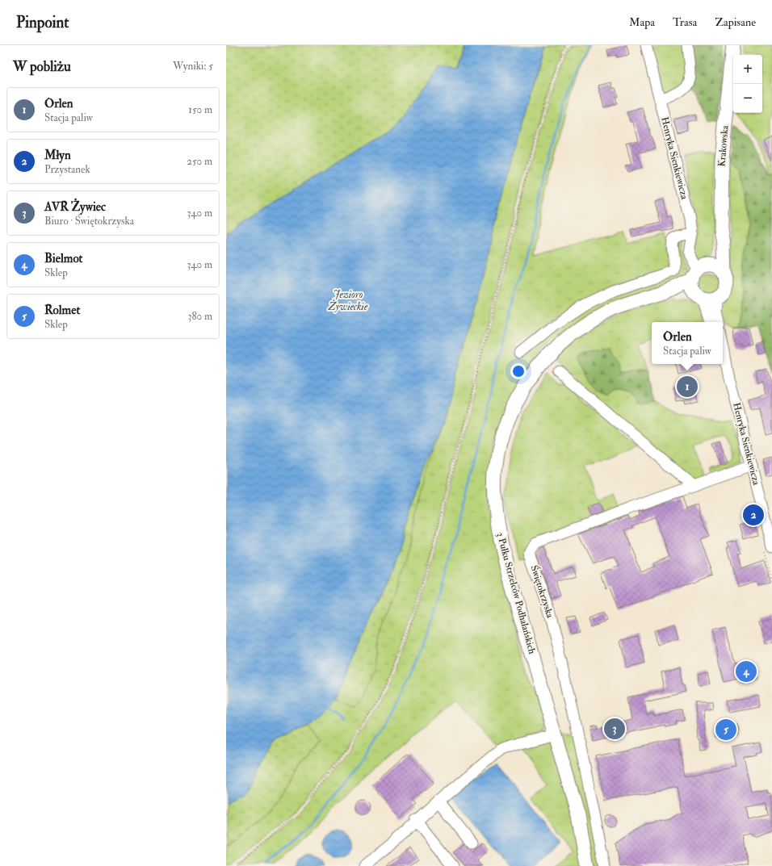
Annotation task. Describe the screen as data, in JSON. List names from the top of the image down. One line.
{"streets":{"main road":["Krakowska","3 Pułku Strzelców Podhalańskich"],"street":["Henryka Sienkiewicza","Świętokrzyska"]},"crossings":[["Krakowska","Henryka Sienkiewicza"],["Henryka Sienkiewicza","Świętokrzyska"]],"water":["Jezioro Żywieckie"],"page":{"header":"Pinpoint","nav":["Mapa","Trasa","Zapisane"],"heading":["W pobliżu","Wyniki: 5"],"map_buttons":["+","−"],"list":[{"mark":"1","name":"Orlen","note":"Stacja paliw","value":"150 m"},{"mark":"2","name":"Młyn","note":"Przystanek","value":"250 m"},{"mark":"3","name":"AVR Żywiec","note":"Biuro · Świętokrzyska","value":"340 m"},{"mark":"4","name":"Bielmot","note":"Sklep","value":"340 m"},{"mark":"5","name":"Rolmet","note":"Sklep","value":"380 m"}],"popup":["Orlen","Stacja paliw"],"pins":["1","2","4","3","5"]}}
